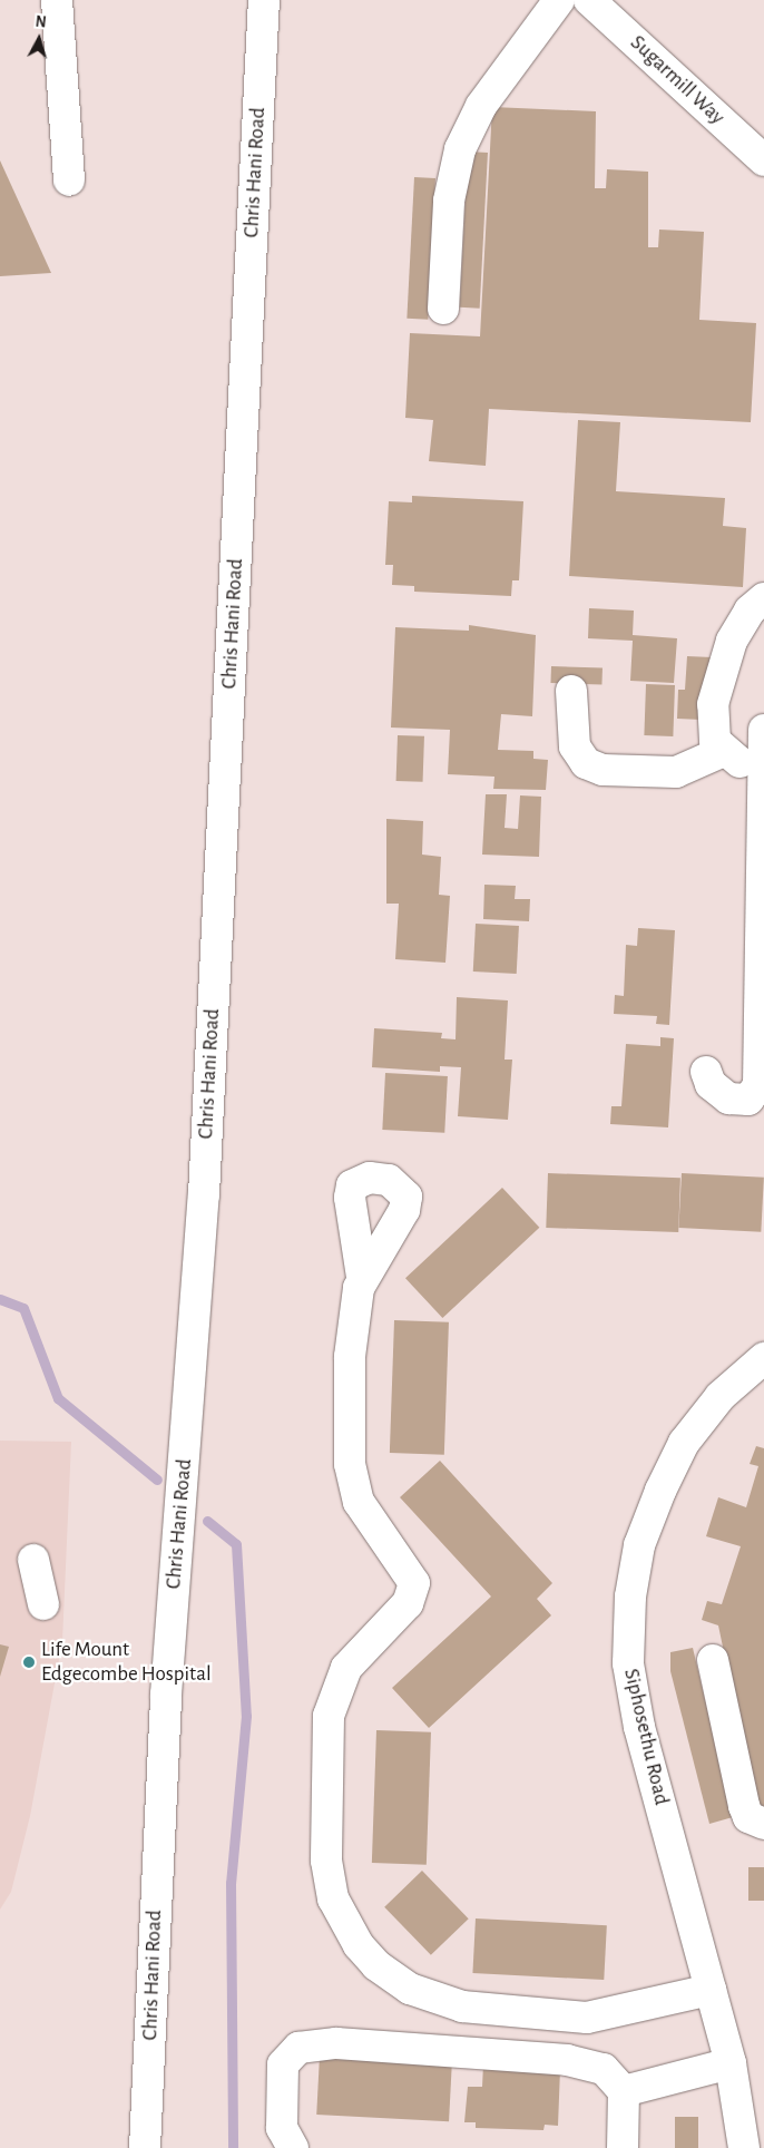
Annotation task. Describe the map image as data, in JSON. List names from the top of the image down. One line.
{"streets":{"main road":["Sugarmill Way","Chris Hani Road","Siphosethu Road"]},"places":["Life Mount Edgecombe Hospital"],"north":"top"}
